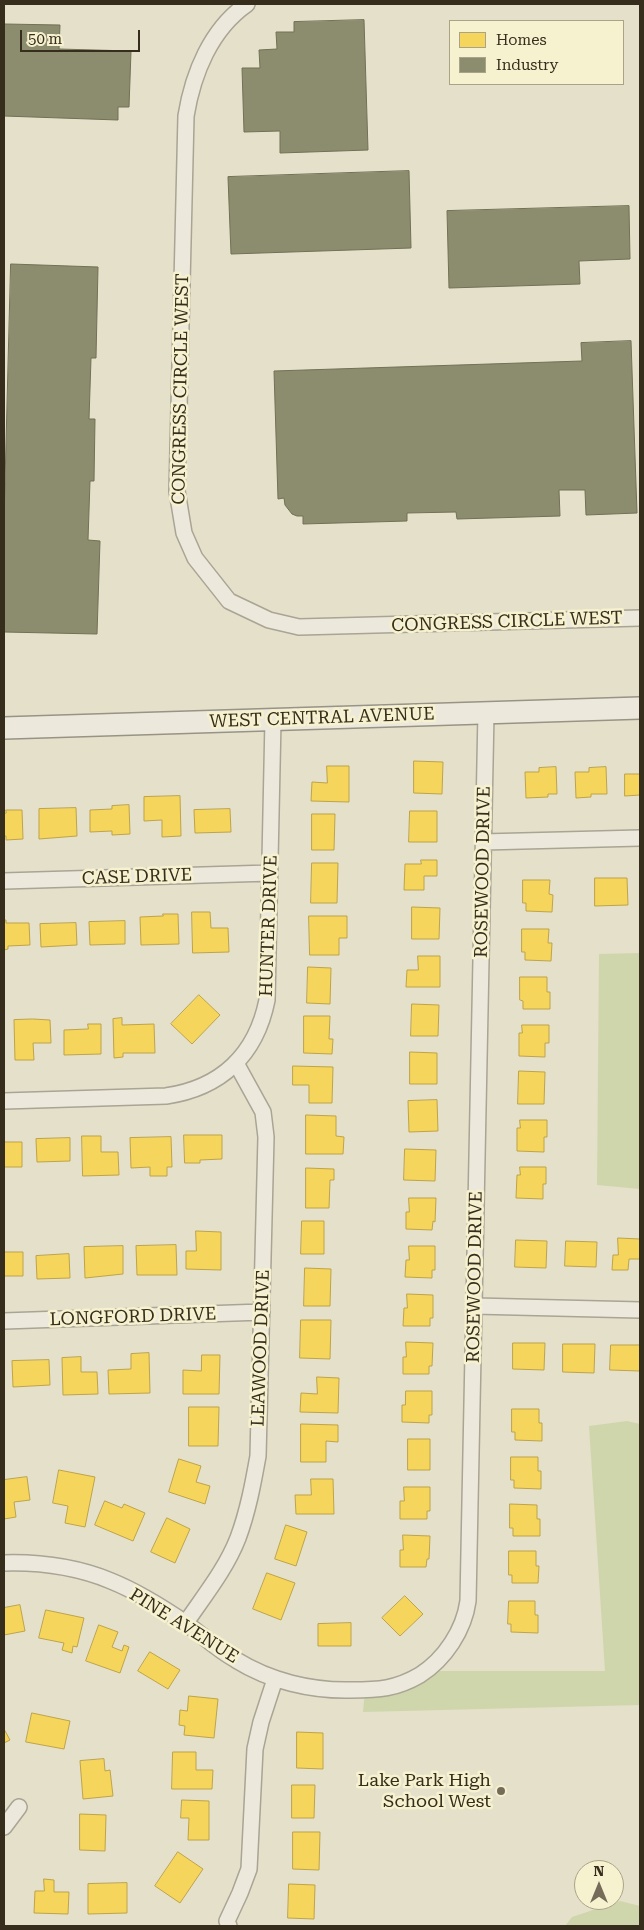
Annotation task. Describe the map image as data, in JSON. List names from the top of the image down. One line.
{"streets":{"street":["CONGRESS CIRCLE WEST","WEST CENTRAL AVENUE","ROSEWOOD DRIVE","CASE DRIVE","HUNTER DRIVE","LONGFORD DRIVE","LEAWOOD DRIVE","PINE AVENUE"]},"crossings":[["WEST CENTRAL AVENUE","ROSEWOOD DRIVE"],["WEST CENTRAL AVENUE","HUNTER DRIVE"],["ROSEWOOD DRIVE","PINE AVENUE"],["CASE DRIVE","HUNTER DRIVE"],["HUNTER DRIVE","LEAWOOD DRIVE"],["LONGFORD DRIVE","LEAWOOD DRIVE"],["LEAWOOD DRIVE","PINE AVENUE"]],"places":["Lake Park High School West"],"legend":["Homes","Industry"],"scale_bar":"50 m","north":"top"}
